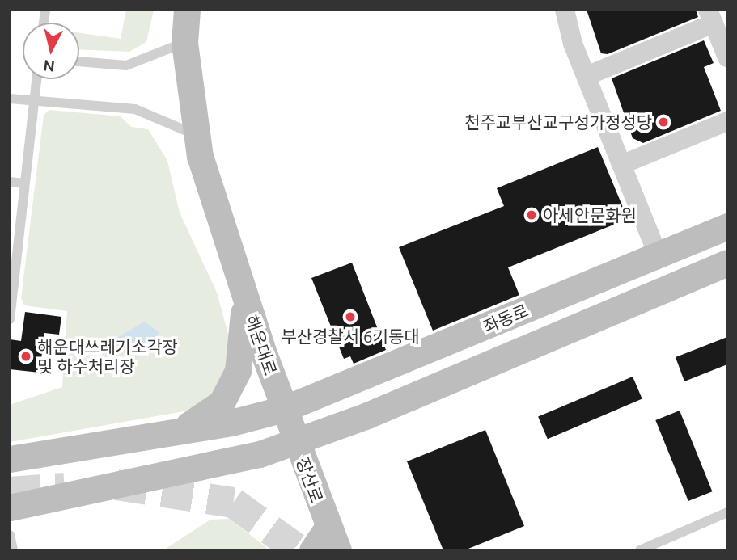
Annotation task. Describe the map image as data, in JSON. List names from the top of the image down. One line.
{"streets":{"main road":["좌동로","해운대로","장산로"]},"crossings":[["좌동로","해운대로"],["좌동로","장산로"],["해운대로","장산로"]],"places":["천주교부산교구성가정성당","아세안문화원","부산경찰서 6기동대","해운대쓰레기소각장 및 하수처리장"],"north":"bottom"}
